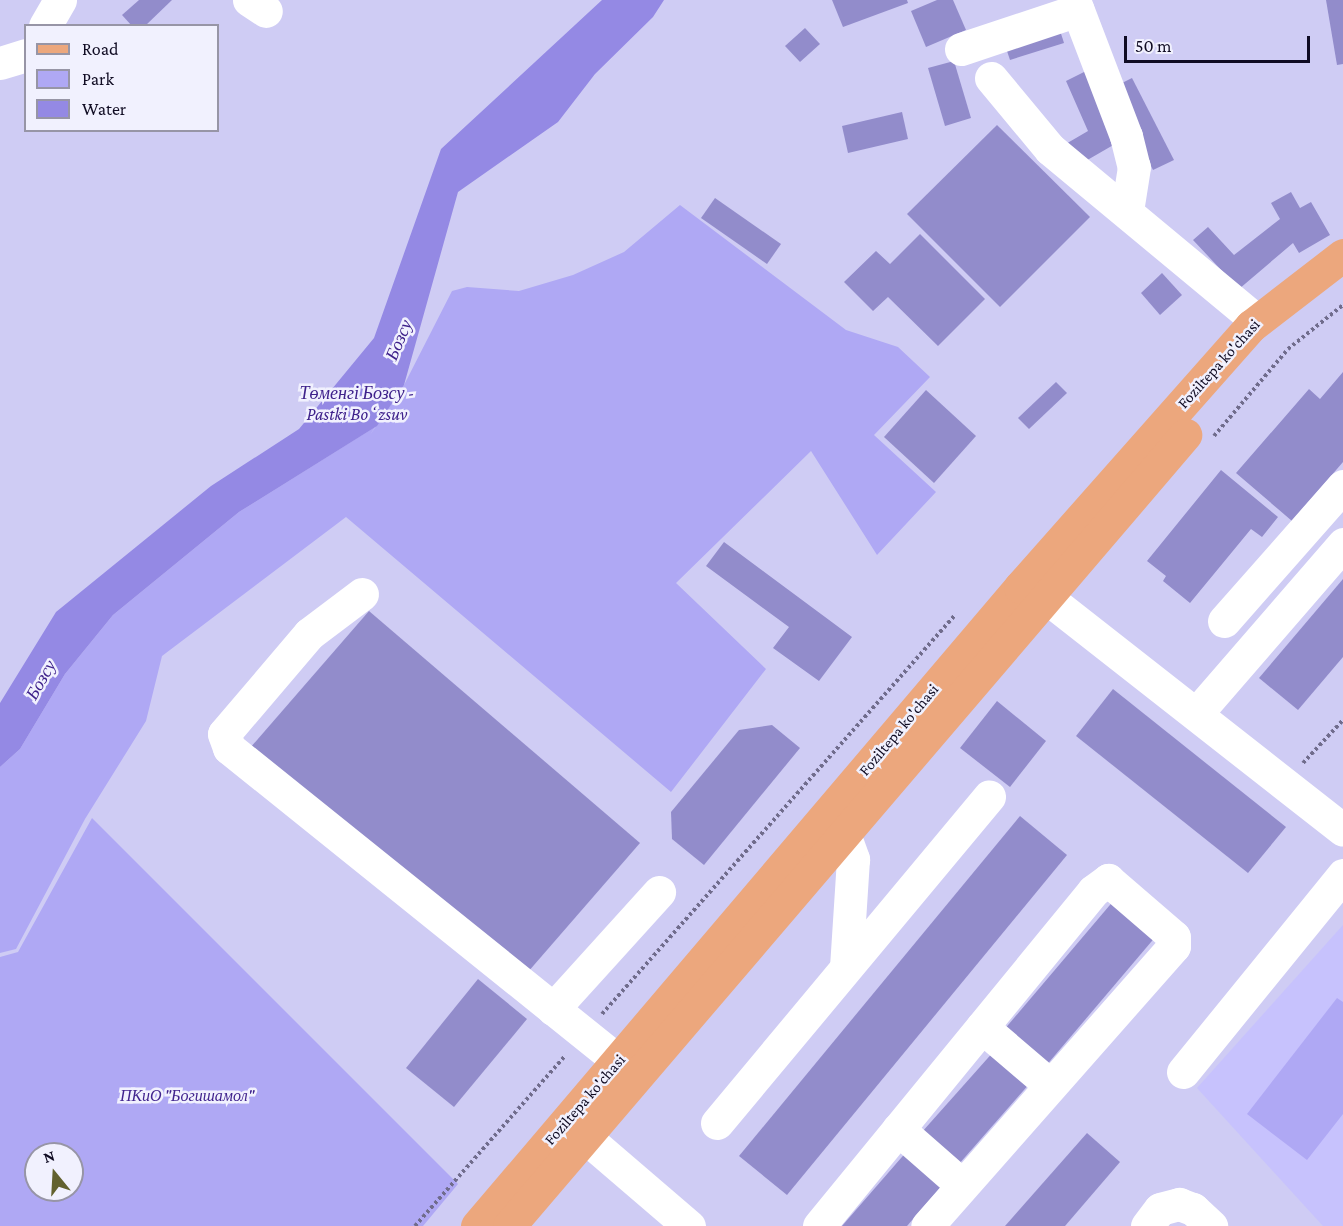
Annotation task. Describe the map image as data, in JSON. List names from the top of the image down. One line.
{"streets":{"main road":["Foziltepa ko'chasi"]},"water":["Бозсу","Төменгі Бозсу - Pastki Boʻzsuv"],"parks":["ПКиО \"Богишамол\""],"legend":["Road","Park","Water"],"scale_bar":"50 m","north":"top"}
